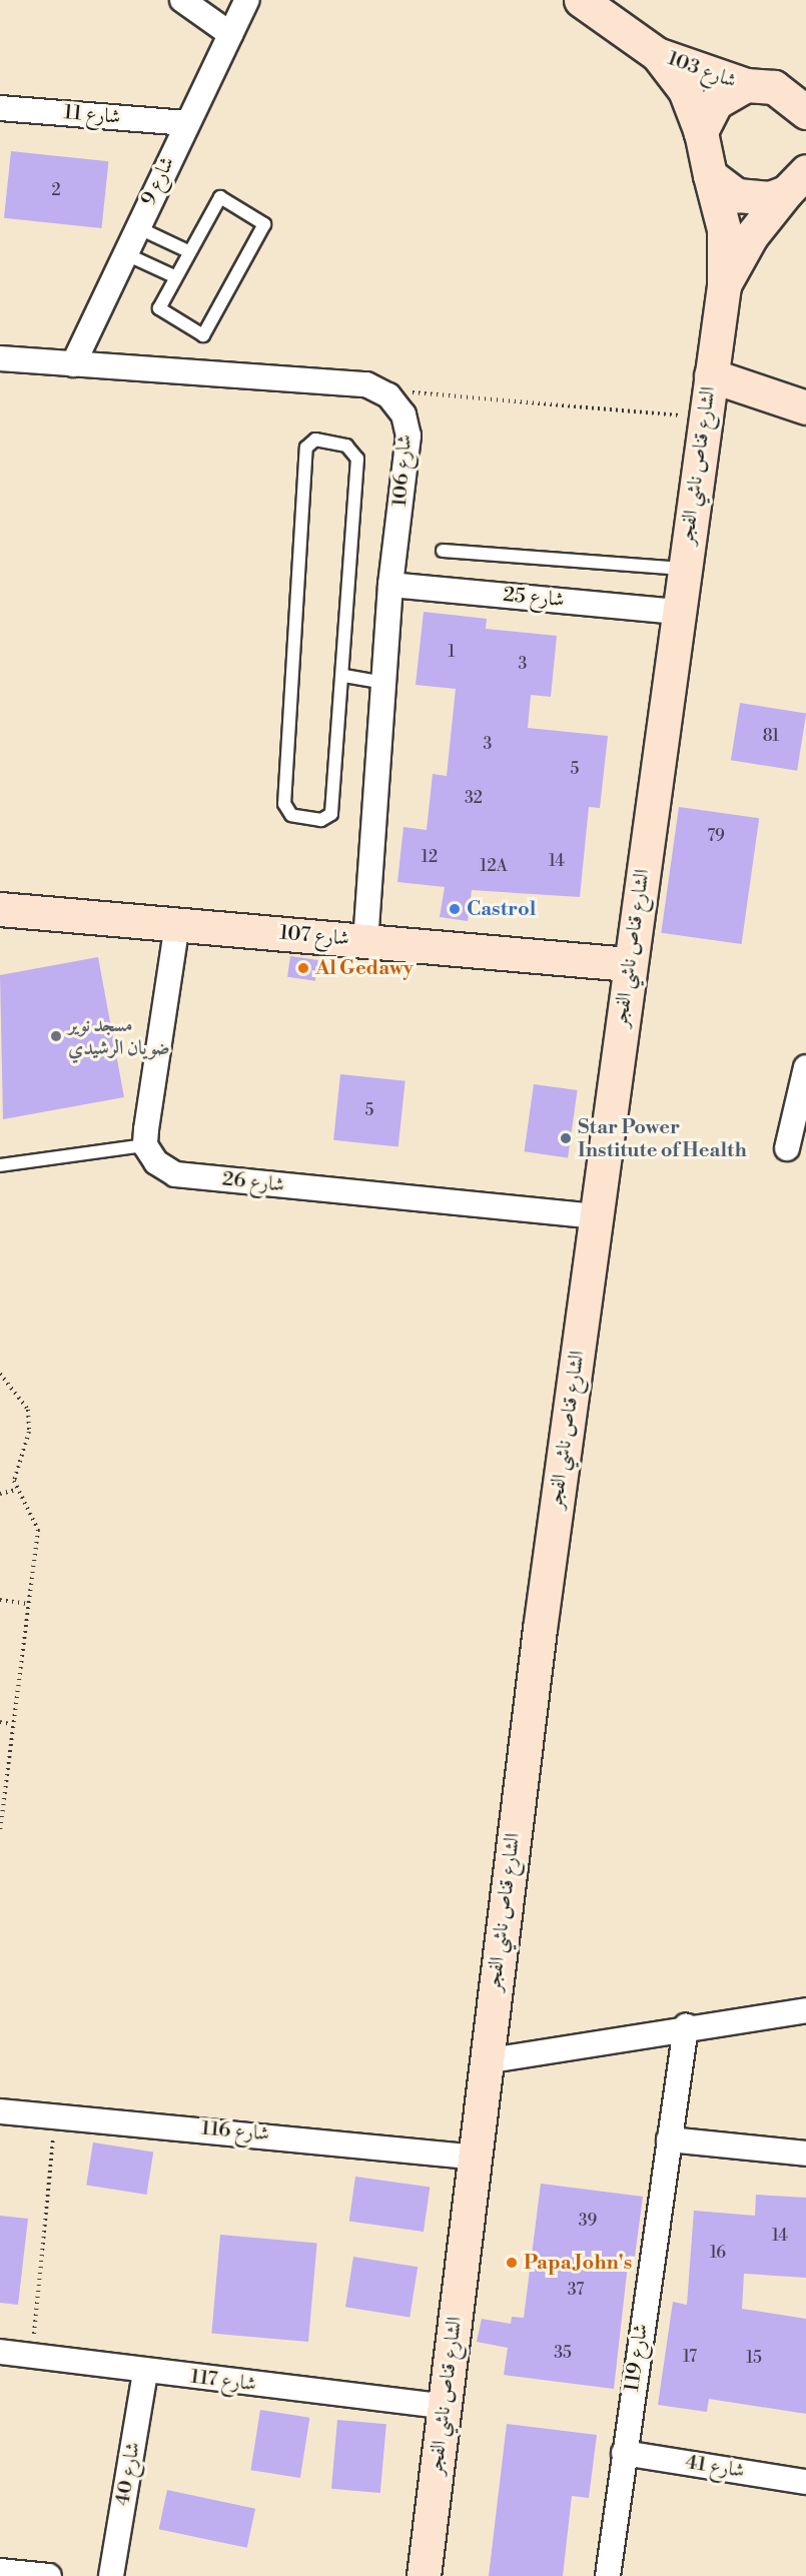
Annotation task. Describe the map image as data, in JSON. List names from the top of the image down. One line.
{"streets":{"street":["شارع 103","شارع 11","شارع 9","الشارع قناص ناشي الفجر","شارع 106","شارع 25","شارع 107","شارع 26","شارع 116","شارع 119","شارع 117","شارع 41","شارع 40"]},"crossings":[["شارع 103","الشارع قناص ناشي الفجر"],["شارع 11","شارع 9"],["الشارع قناص ناشي الفجر","شارع 25"],["الشارع قناص ناشي الفجر","شارع 107"],["الشارع قناص ناشي الفجر","شارع 26"],["الشارع قناص ناشي الفجر","شارع 116"],["الشارع قناص ناشي الفجر","شارع 117"],["شارع 106","شارع 25"],["شارع 106","شارع 107"],["شارع 119","شارع 41"],["شارع 117","شارع 40"]],"places":["Castrol","Al Gedawy","مسجد نوير ضويان الرشيدي","Star Power Institute of Health","Papa John's"],"house_numbers":["2","1","3","81","3","5","32","79","12","14","12A","5","39","14","16","37","35","17","15"]}
